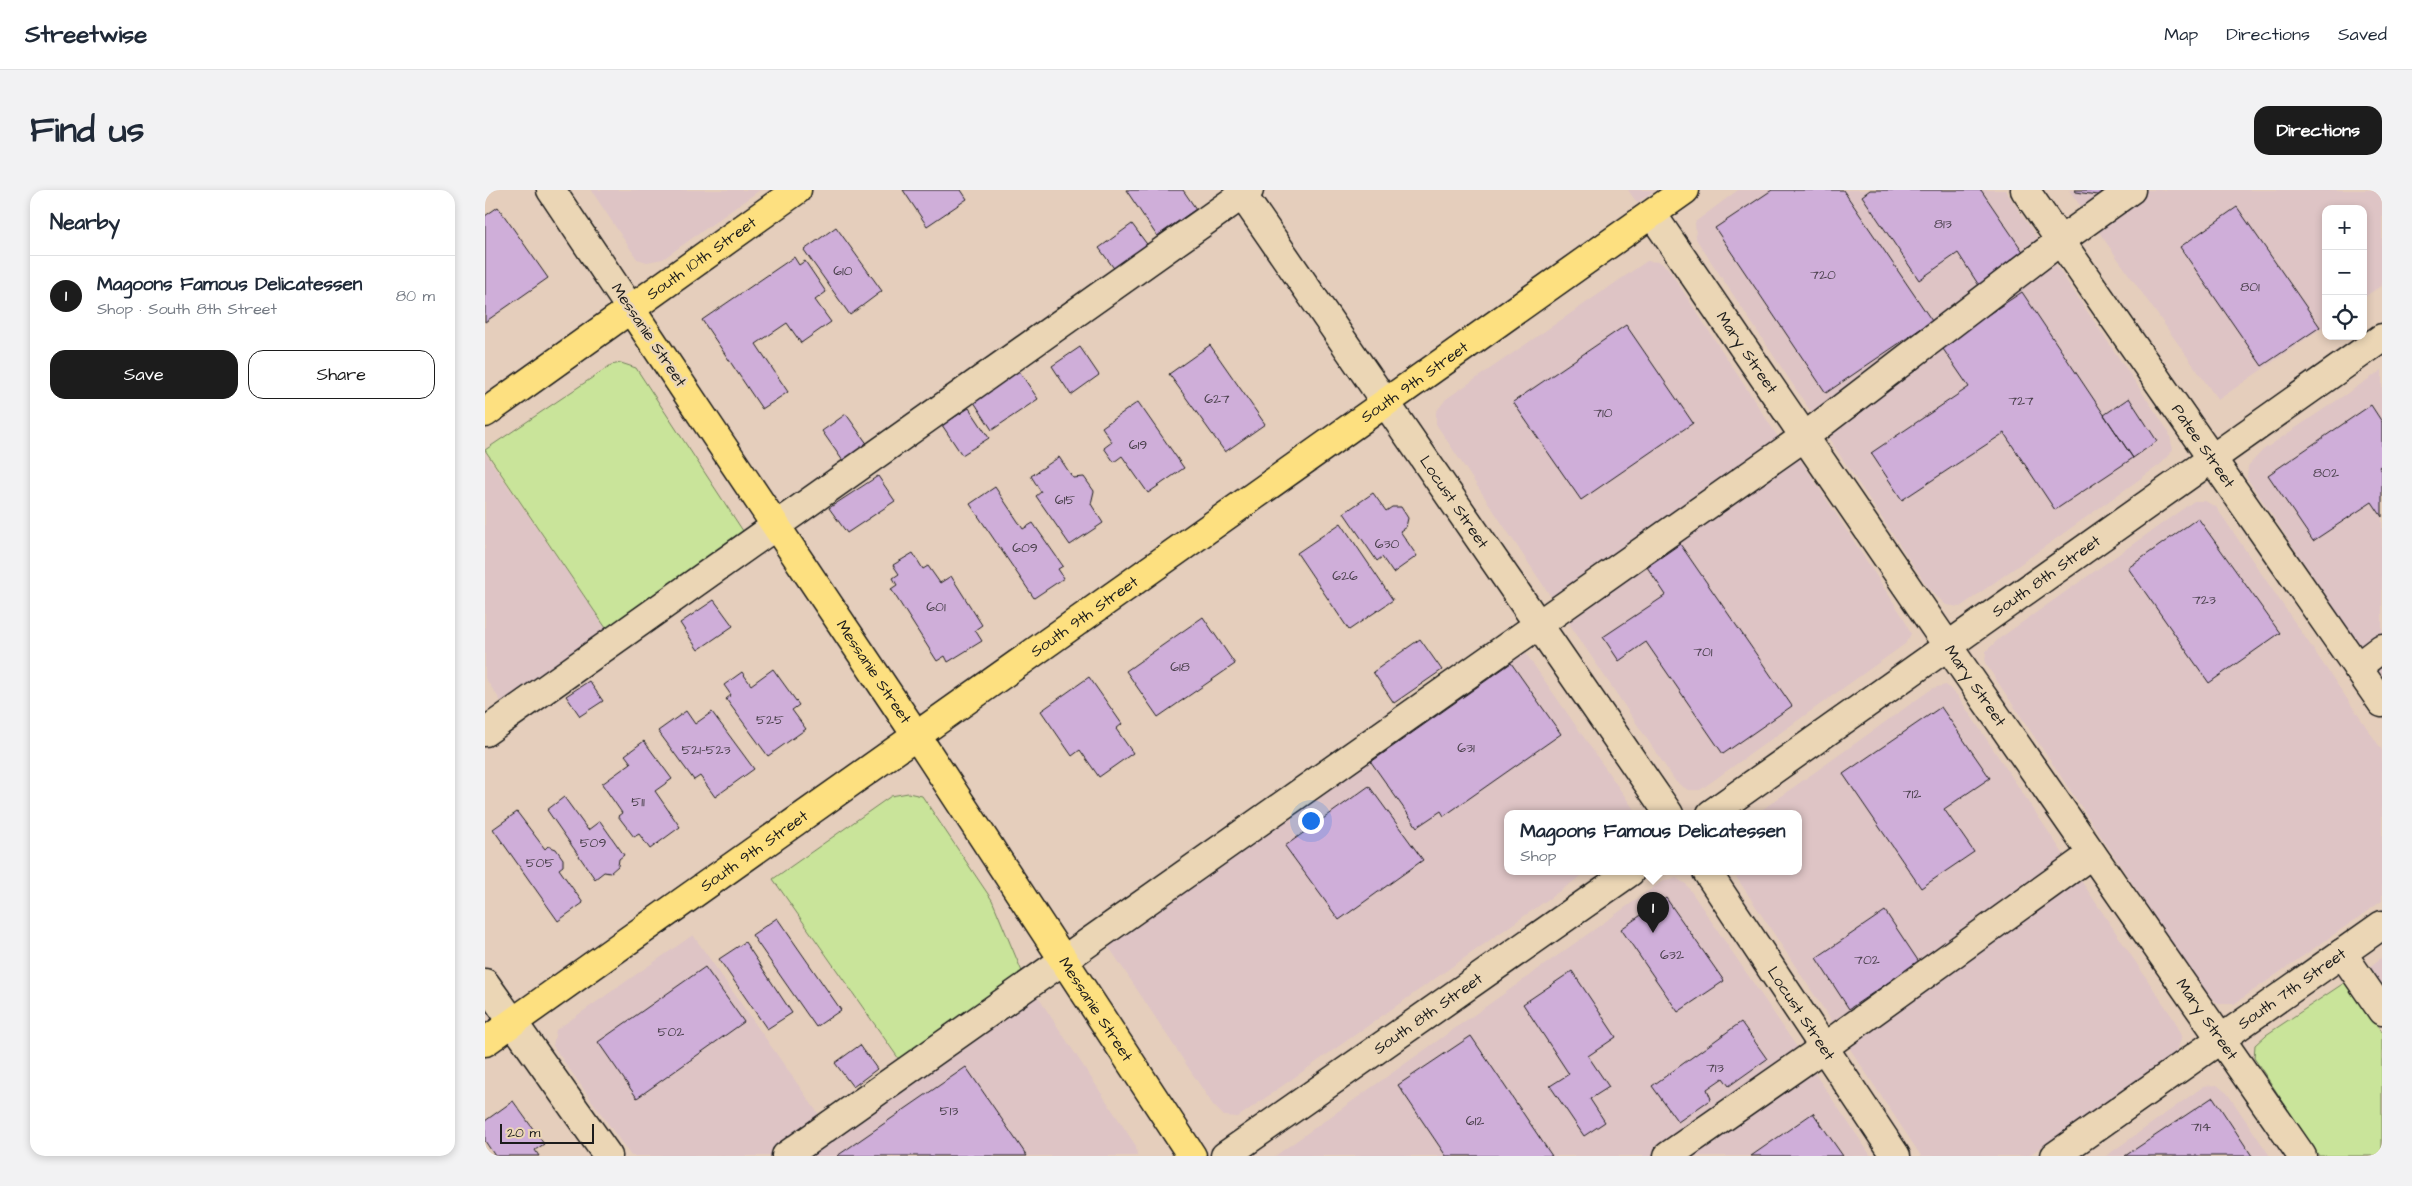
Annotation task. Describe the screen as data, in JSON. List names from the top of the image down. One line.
{"streets":{"main road":["South 10th Street","Messanie Street","South 9th Street"],"street":["Mary Street","Patee Street","Locust Street","South 8th Street","South 7th Street"]},"crossings":[["South 10th Street","Messanie Street"],["Messanie Street","South 9th Street"],["Mary Street","South 9th Street"],["Mary Street","South 8th Street"],["Mary Street","South 7th Street"],["South 9th Street","Locust Street"],["Patee Street","South 8th Street"]],"house_numbers":["813","610","720","801","627","727","710","619","802","615","630","609","626","723","601","701","618","525","631","521-523","712","511","509","505","632","702","502","713","513","612","714"],"scale_bar":"20 m","page":{"header":"Streetwise","nav":["Map","Directions","Saved"],"title":"Find us","buttons":["Directions",["Save","Share"]],"heading":"Nearby","map_buttons":["+","−"],"list":[{"mark":"1","name":"Magoons Famous Delicatessen","note":"Shop · South 8th Street","value":"80 m"}],"popup":["Magoons Famous Delicatessen","Shop"],"pins":"1","scale":"20 m"}}
